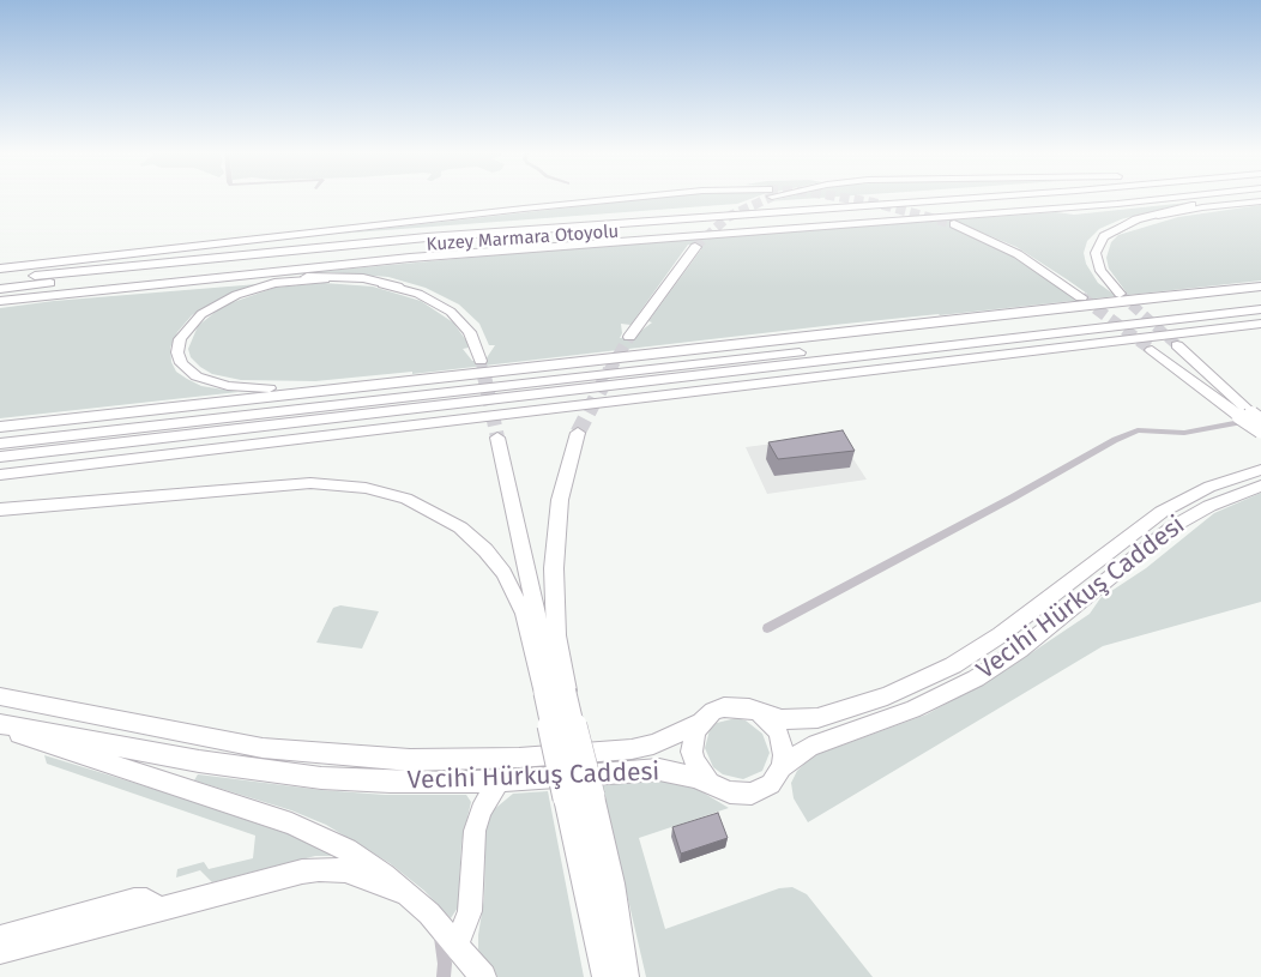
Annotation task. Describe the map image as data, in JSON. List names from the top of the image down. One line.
{"streets":{"highway":["Kuzey Marmara Otoyolu"],"main road":["Vecihi Hürkuş Caddesi"]}}
